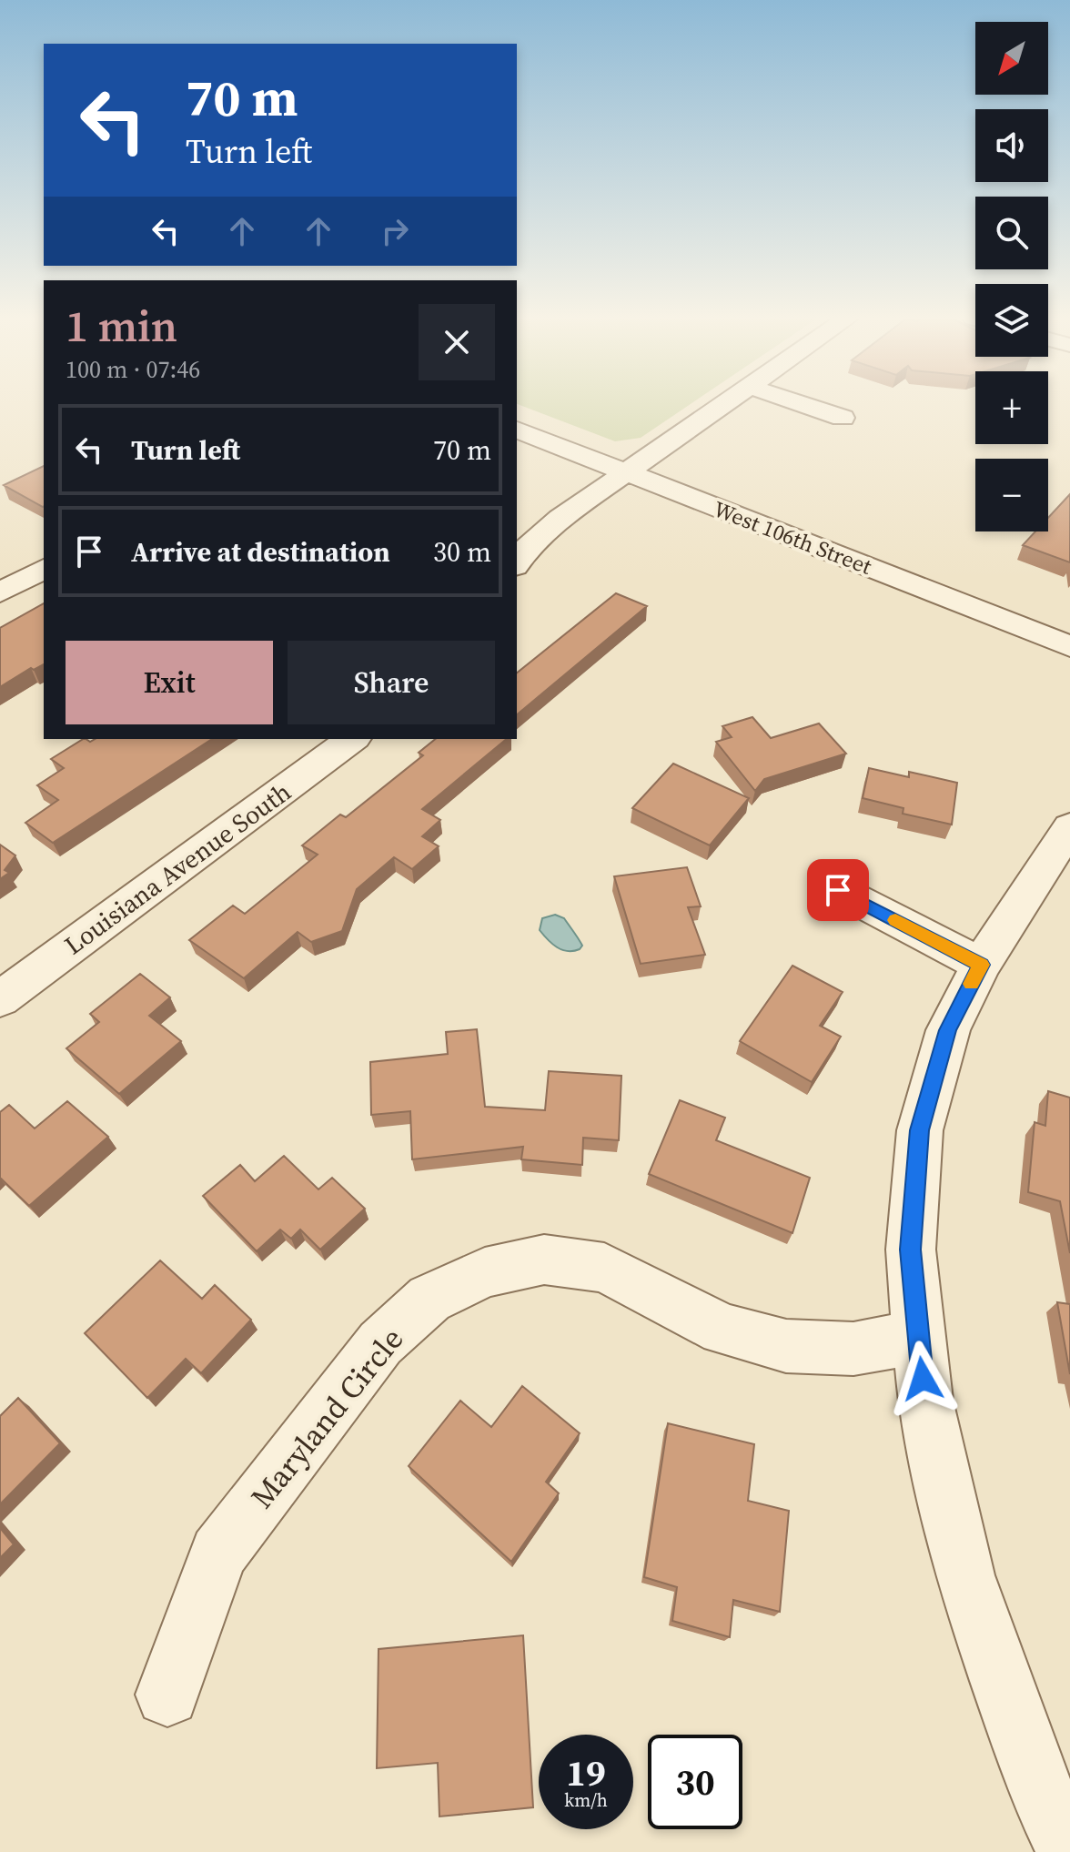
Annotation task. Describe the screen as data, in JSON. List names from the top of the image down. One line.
{"streets":{"street":["West 106th Street","Louisiana Avenue South","Maryland Circle"]},"north":"bottom left","page":{"map_buttons":["+","−"],"turn":["70 m","Turn left"],"heading":["1 min","100 m · 07:46"],"list":[{"name":"Turn left","value":"70 m"},{"name":"Arrive at destination","value":"30 m"}],"buttons":["Exit","Share"],"speed":"19 km/h","limit":"30"}}
